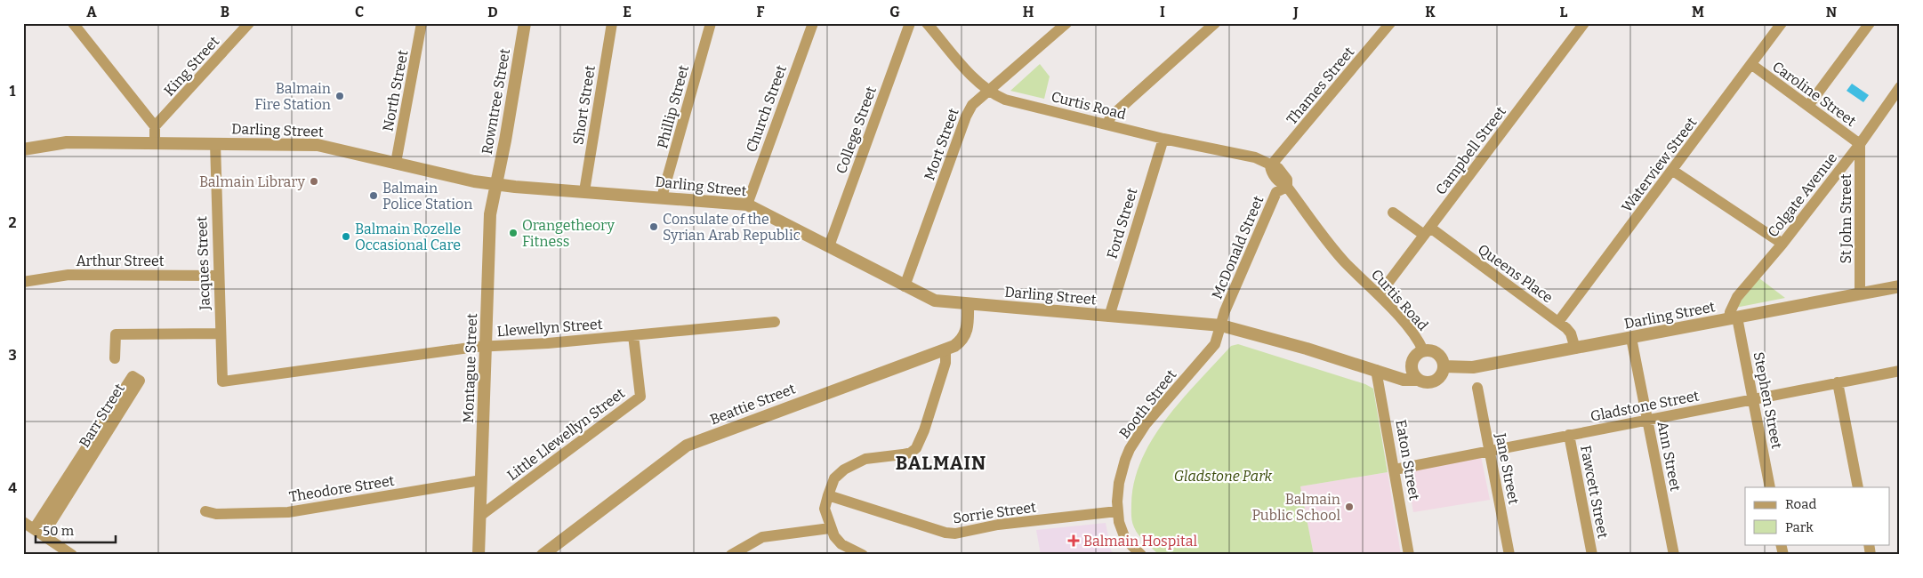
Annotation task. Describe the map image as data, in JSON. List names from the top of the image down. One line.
{"streets":{"street":["King Street","Thames Street","North Street","Caroline Street","Rowntree Street","Short Street","Curtis Road","Phillip Street","Church Street","Darling Street","College Street","Mort Street","Campbell Street","Waterview Street","Colgate Avenue","St John Street","Ford Street","McDonald Street","Arthur Street","Jacques Street","Queens Place","Llewellyn Street","Montague Street","Stephen Street","Beattie Street","Booth Street","Gladstone Street","Barr Street","Little Llewellyn Street","Ann Street","Eaton Street","Jane Street","Theodore Street","Fawcett Street","Sorrie Street"]},"crossings":[["Thames Street","Curtis Road"],["North Street","Darling Street"],["Caroline Street","Waterview Street"],["Caroline Street","Colgate Avenue"],["Caroline Street","St John Street"],["Rowntree Street","Darling Street"],["Rowntree Street","Montague Street"],["Short Street","Darling Street"],["Curtis Road","Darling Street"],["Curtis Road","Mort Street"],["Curtis Road","Campbell Street"],["Curtis Road","Ford Street"],["Curtis Road","McDonald Street"],["Phillip Street","Darling Street"],["Church Street","Darling Street"],["Darling Street","College Street"],["Darling Street","Mort Street"],["Darling Street","Colgate Avenue"],["Darling Street","St John Street"],["Darling Street","Ford Street"],["Darling Street","McDonald Street"],["Darling Street","Jacques Street"],["Darling Street","Queens Place"],["Darling Street","Montague Street"],["Darling Street","Stephen Street"],["Darling Street","Beattie Street"],["Darling Street","Booth Street"],["Darling Street","Ann Street"],["Darling Street","Eaton Street"],["Campbell Street","Queens Place"],["Waterview Street","Queens Place"],["Colgate Avenue","St John Street"],["Colgate Avenue","Stephen Street"],["McDonald Street","Booth Street"],["Arthur Street","Jacques Street"],["Jacques Street","Llewellyn Street"],["Llewellyn Street","Montague Street"],["Llewellyn Street","Little Llewellyn Street"],["Montague Street","Little Llewellyn Street"],["Montague Street","Theodore Street"],["Stephen Street","Gladstone Street"],["Booth Street","Sorrie Street"],["Gladstone Street","Ann Street"],["Gladstone Street","Eaton Street"],["Gladstone Street","Jane Street"],["Gladstone Street","Fawcett Street"]],"districts":["BALMAIN"],"parks":["Gladstone Park"],"places":{"other":["Balmain Fire Station","Balmain Library","Balmain Police Station","Consulate of the Syrian Arab Republic","Orangetheory Fitness","Balmain Rozelle Occasional Care","Balmain Public School"],"health":["Balmain Hospital"]},"legend":["Road","Park"],"scale_bar":"50 m","grid":{"columns":["A","B","C","D","E","F","G","H","I","J","K","L","M","N"],"rows":["1","2","3","4"]}}
